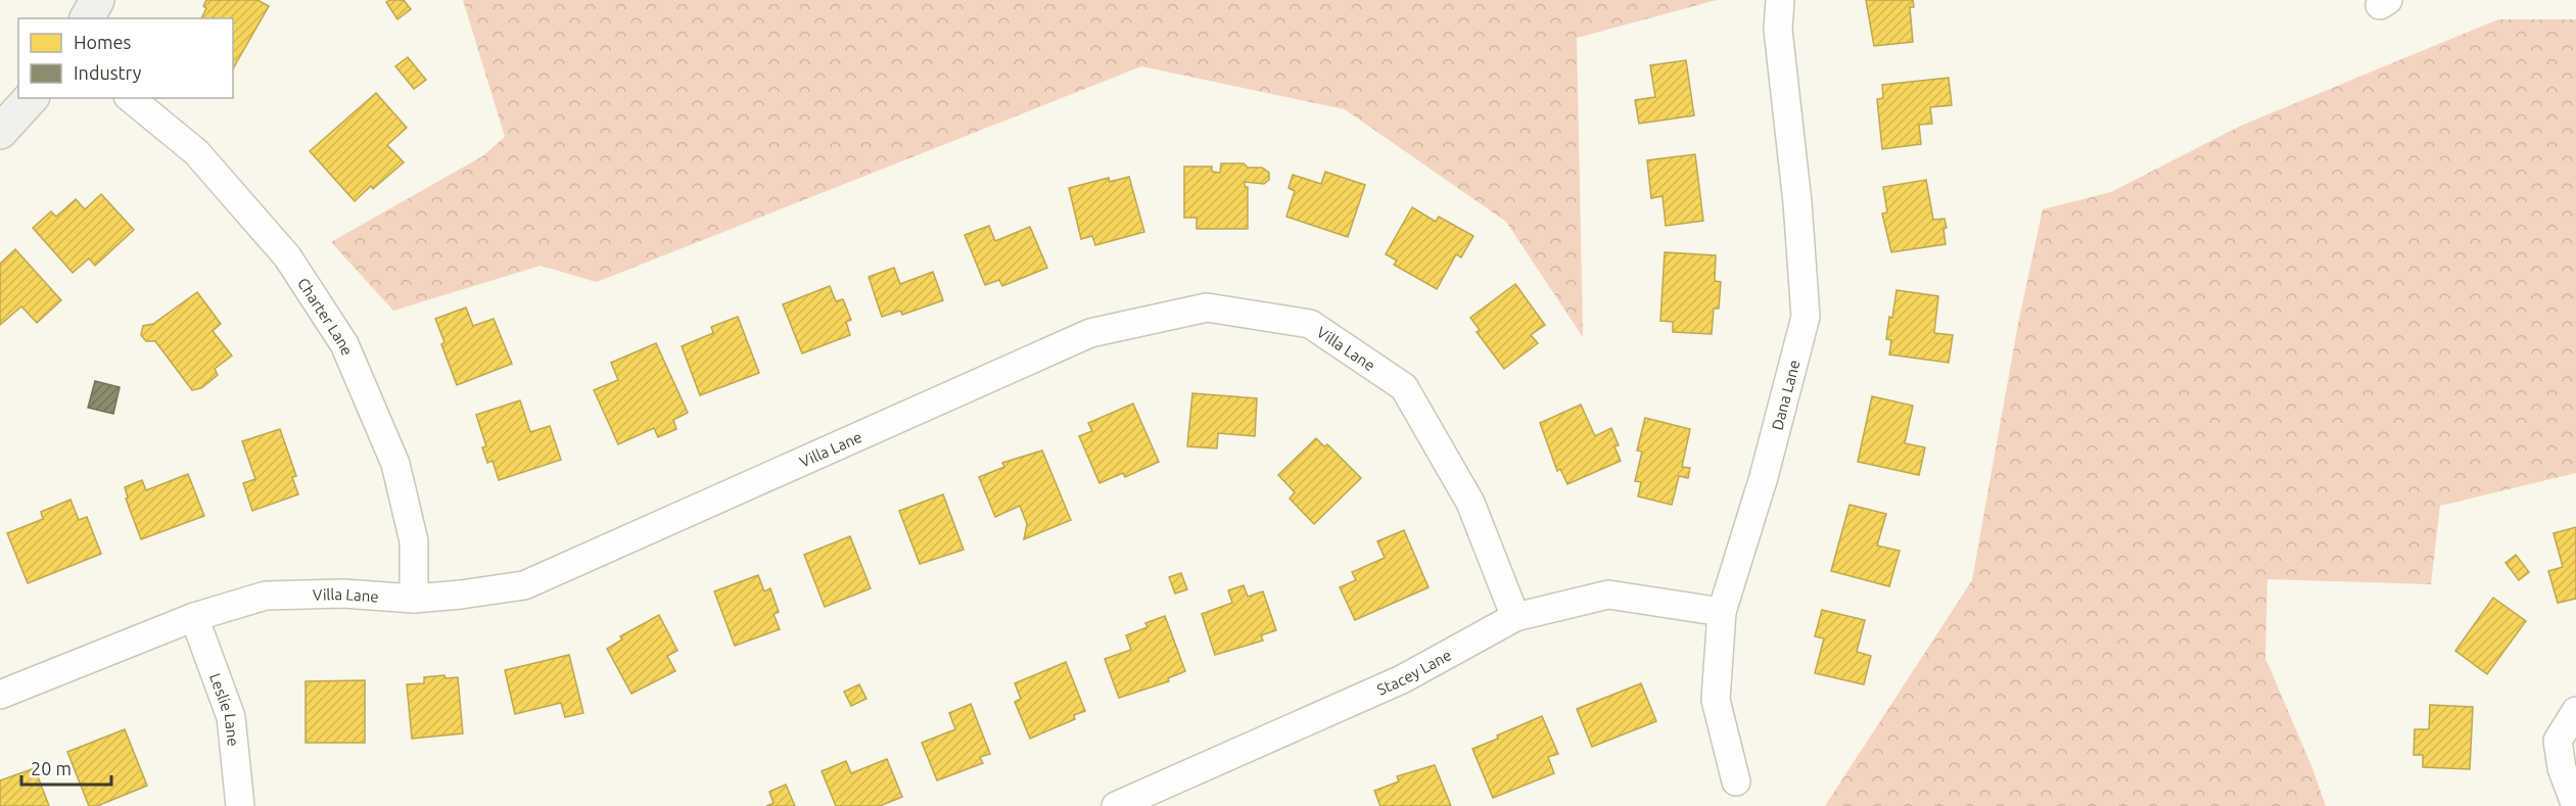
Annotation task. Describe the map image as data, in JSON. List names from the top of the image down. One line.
{"streets":{"street":["Charter Lane","Villa Lane","Dana Lane","Stacey Lane","Leslie Lane"]},"crossings":[["Charter Lane","Villa Lane"],["Villa Lane","Stacey Lane"],["Villa Lane","Leslie Lane"],["Dana Lane","Stacey Lane"]],"legend":["Homes","Industry"],"scale_bar":"20 m"}
